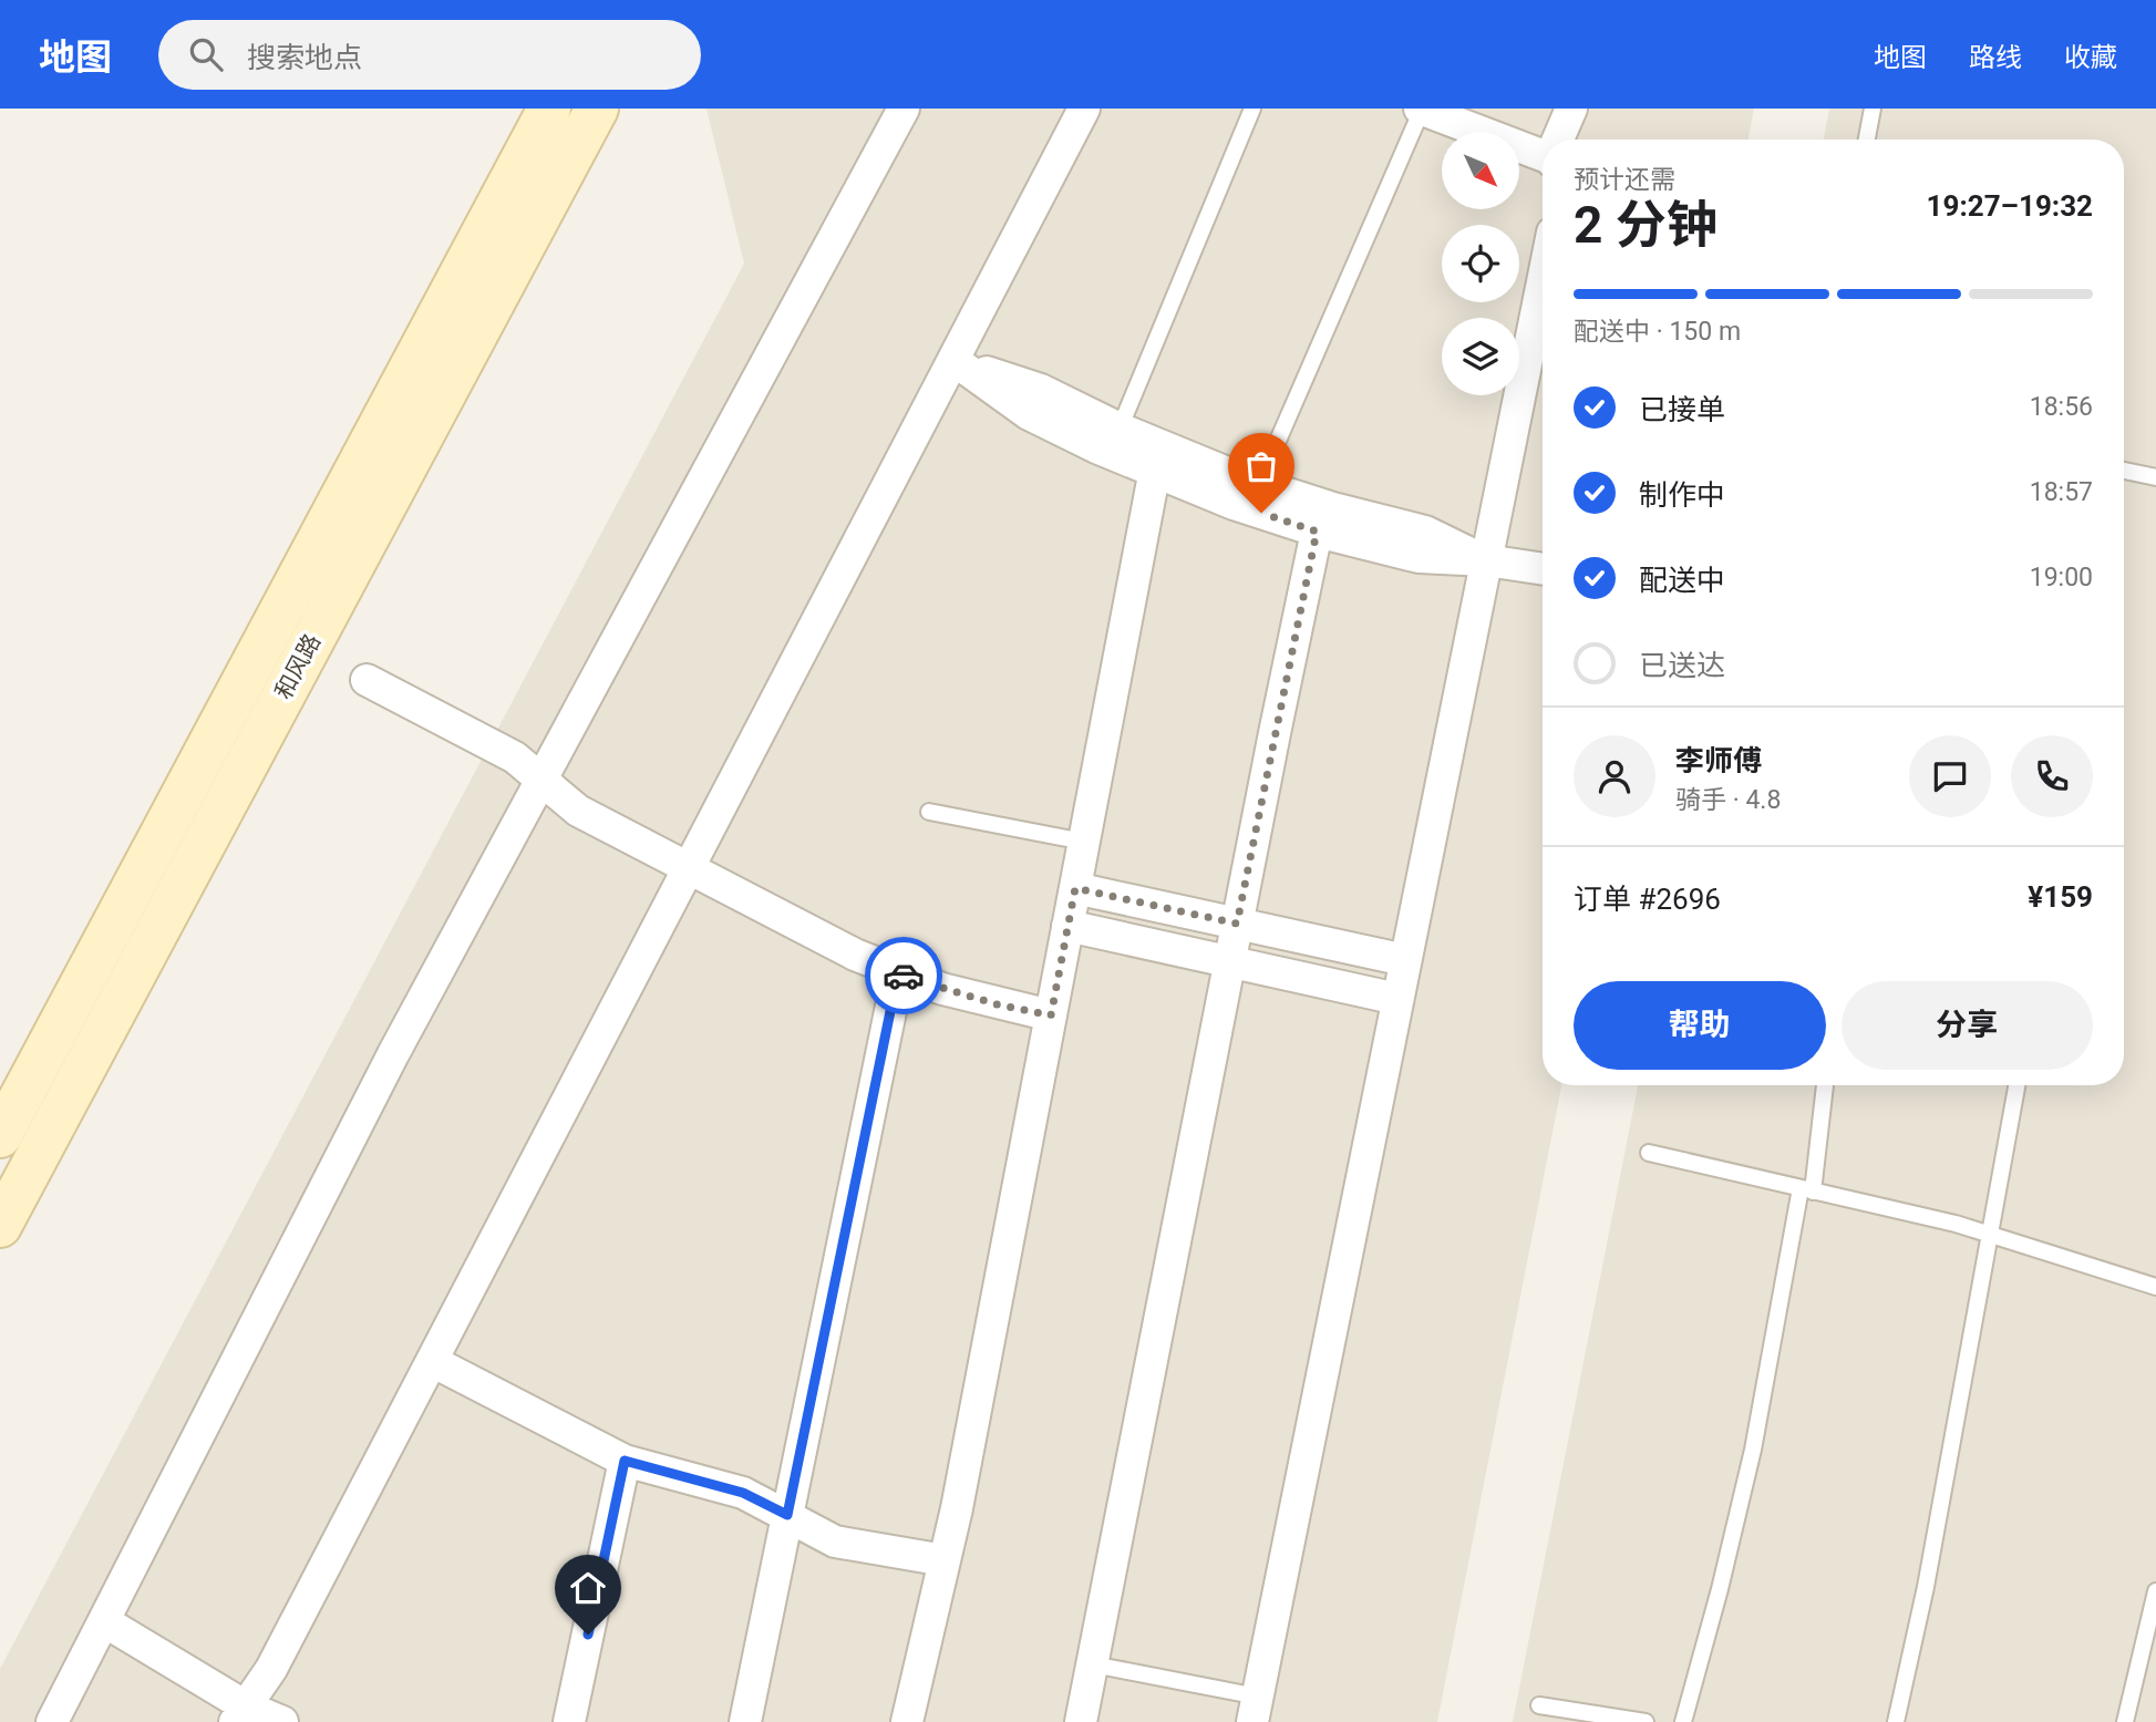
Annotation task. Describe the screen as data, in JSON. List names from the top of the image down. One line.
{"streets":{"street":["和风路"]},"north":"bottom right","page":{"header":"地图","search":"搜索地点","nav":["地图","路线","收藏"],"heading":["2 分钟","预计还需","19:27–19:32"],"panel":["李师傅","骑手 · 4.8","订单 #2696","¥159"],"bar":"配送中 · 150 m","list":[["已接单","18:56"],["制作中","18:57"],["配送中","19:00"],"已送达"],"buttons":["帮助","分享"]}}
